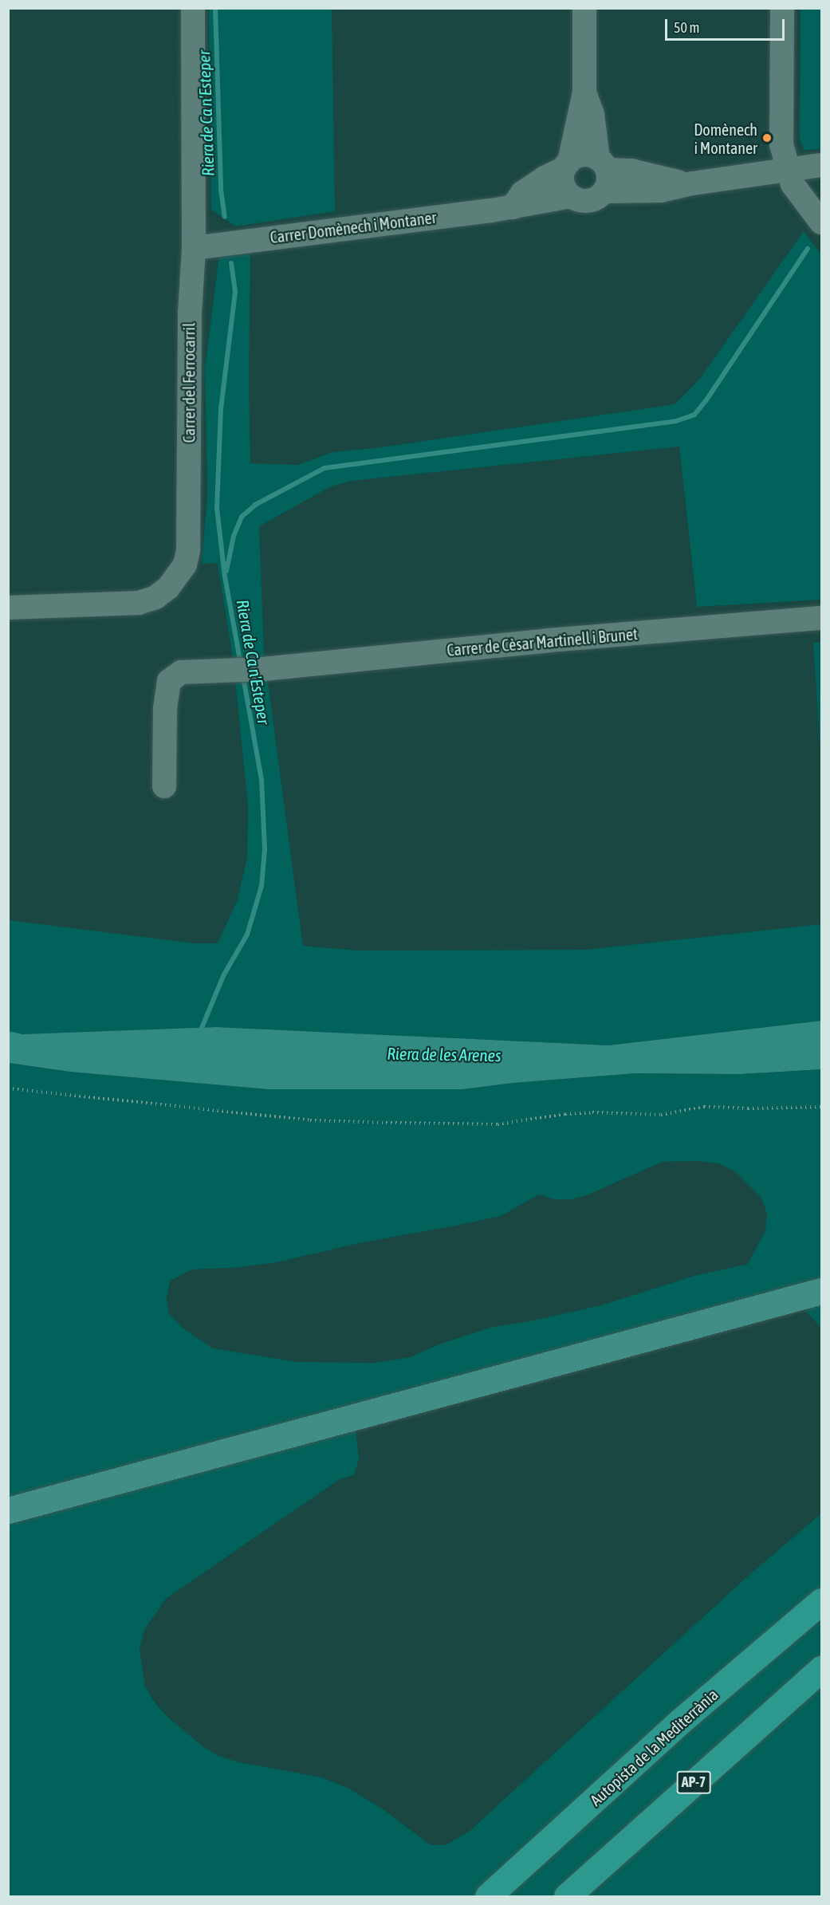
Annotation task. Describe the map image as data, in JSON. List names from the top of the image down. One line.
{"streets":{"highway":["Autopista de la Mediterrània","AP-7"],"street":["Carrer Domènech i Montaner","Carrer del Ferrocarril","Carrer de Cèsar Martinell i Brunet"]},"crossings":[["Carrer Domènech i Montaner","Carrer del Ferrocarril"]],"water":["Riera de Ca n'Esteper","Riera de les Arenes"],"places":["Domènech i Montaner"],"scale_bar":"50 m"}
